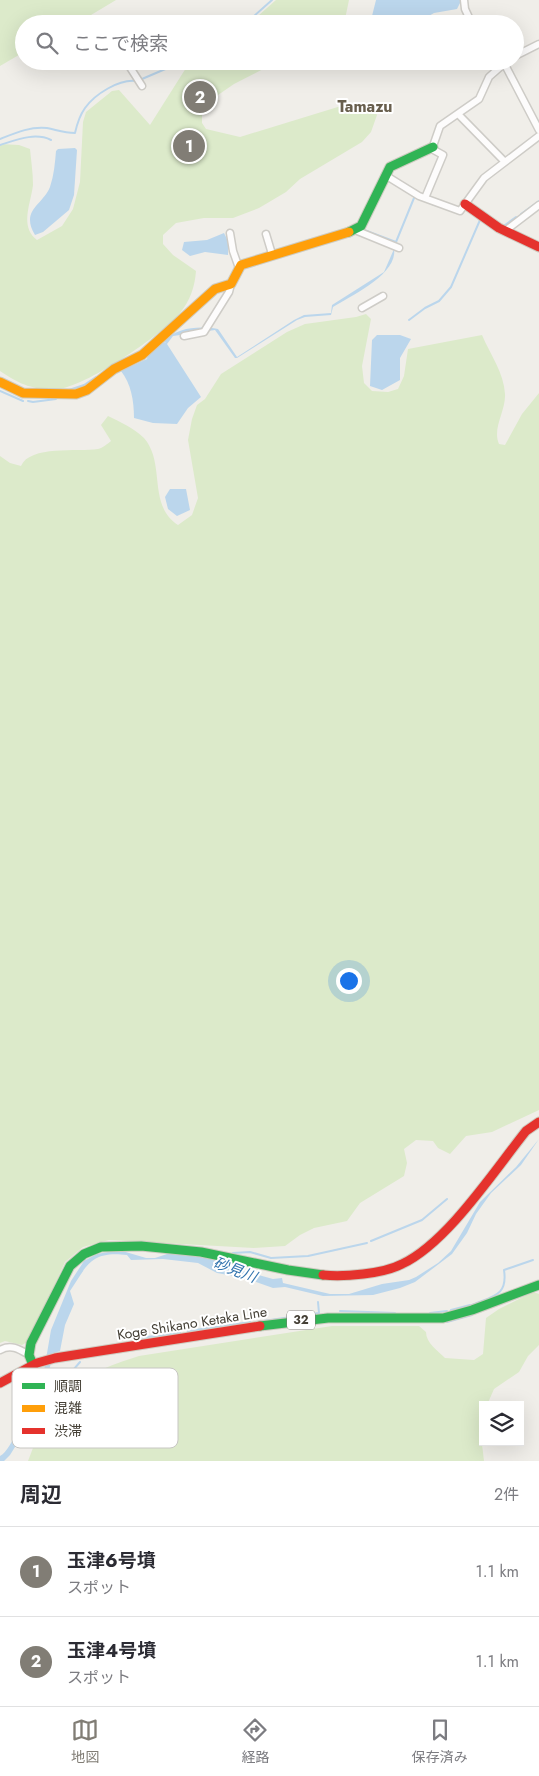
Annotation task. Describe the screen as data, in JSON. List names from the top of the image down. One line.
{"streets":{"street":["32","Koge Shikano Ketaka Line"]},"districts":["Tamazu"],"water":["砂見川"],"legend":["順調","混雑","渋滞"],"page":{"search":"ここで検索","pins":["2","1"],"heading":["周辺","2件"],"list":[{"mark":"1","name":"玉津6号墳","note":"スポット","value":"1.1 km"},{"mark":"2","name":"玉津4号墳","note":"スポット","value":"1.1 km"}],"nav":["地図","経路","保存済み"]}}
